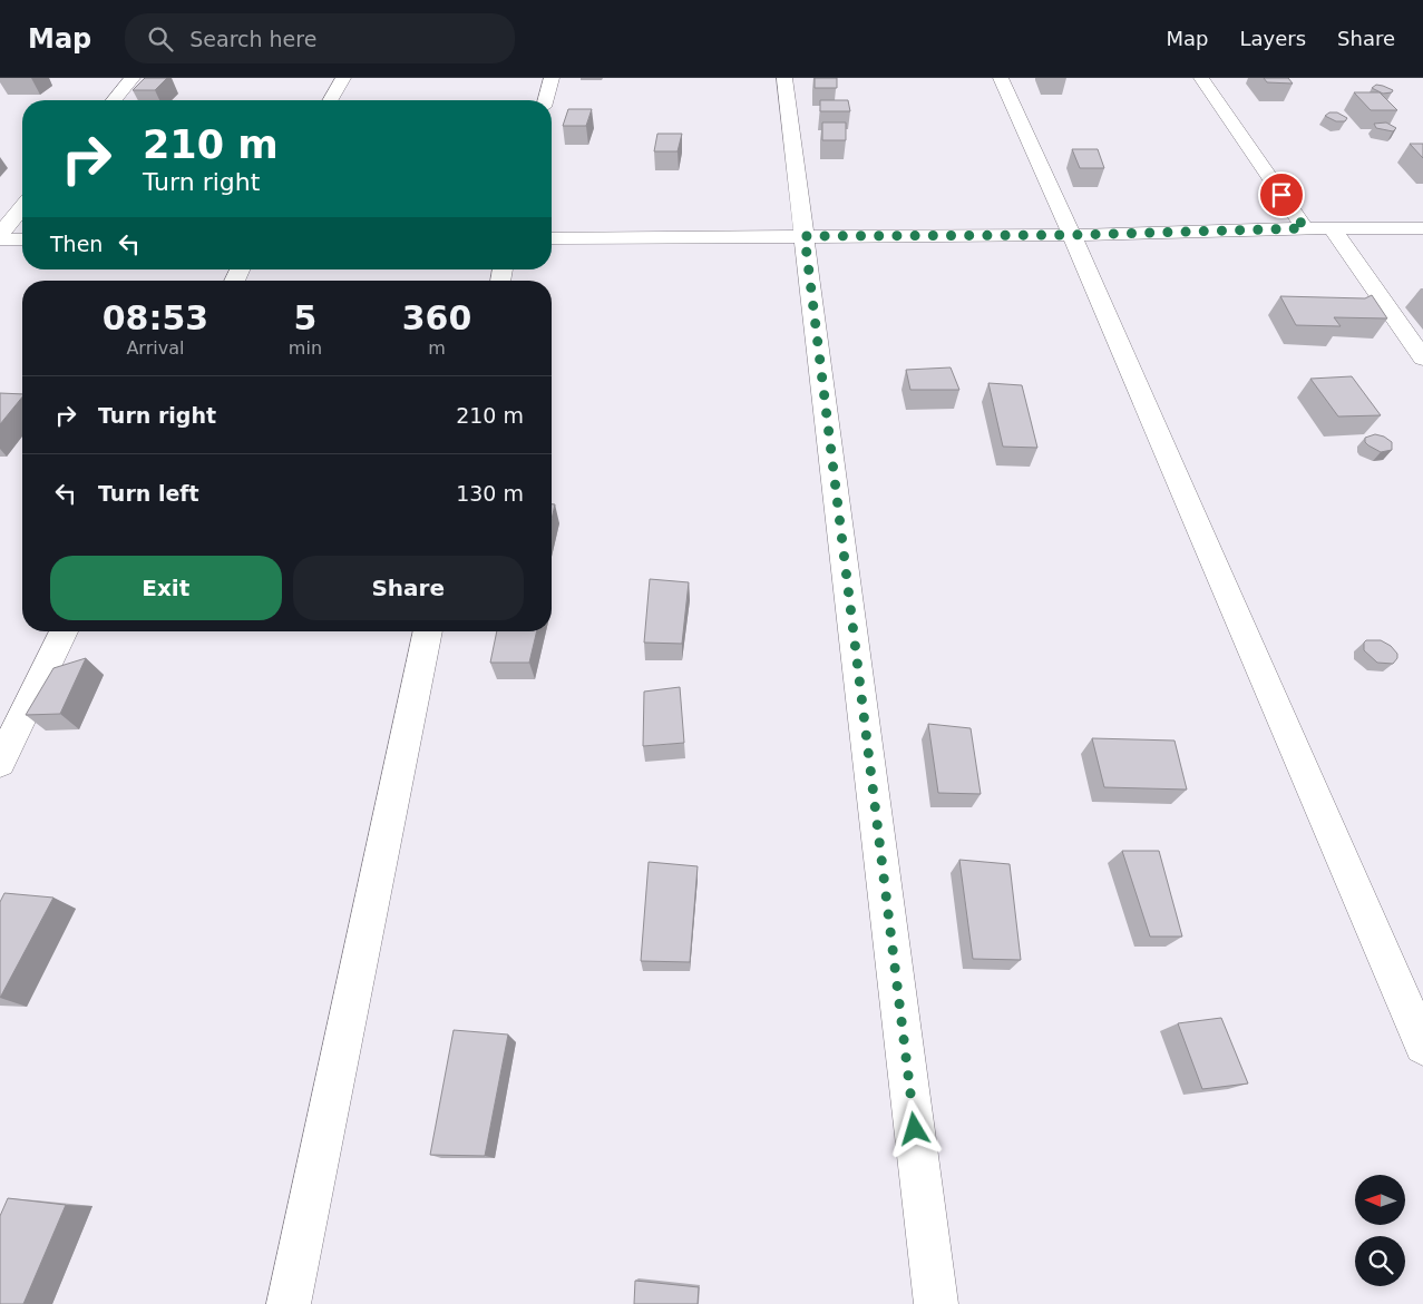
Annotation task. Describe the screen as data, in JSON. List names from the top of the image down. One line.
{"north":"left","page":{"header":"Map","search":"Search here","nav":["Map","Layers","Share"],"turn":["210 m","Turn right"],"then":"Then","eta":["08:53","Arrival","5","min","360","m"],"list":[{"name":"Turn right","value":"210 m"},{"name":"Turn left","value":"130 m"}],"buttons":["Exit","Share"]}}
